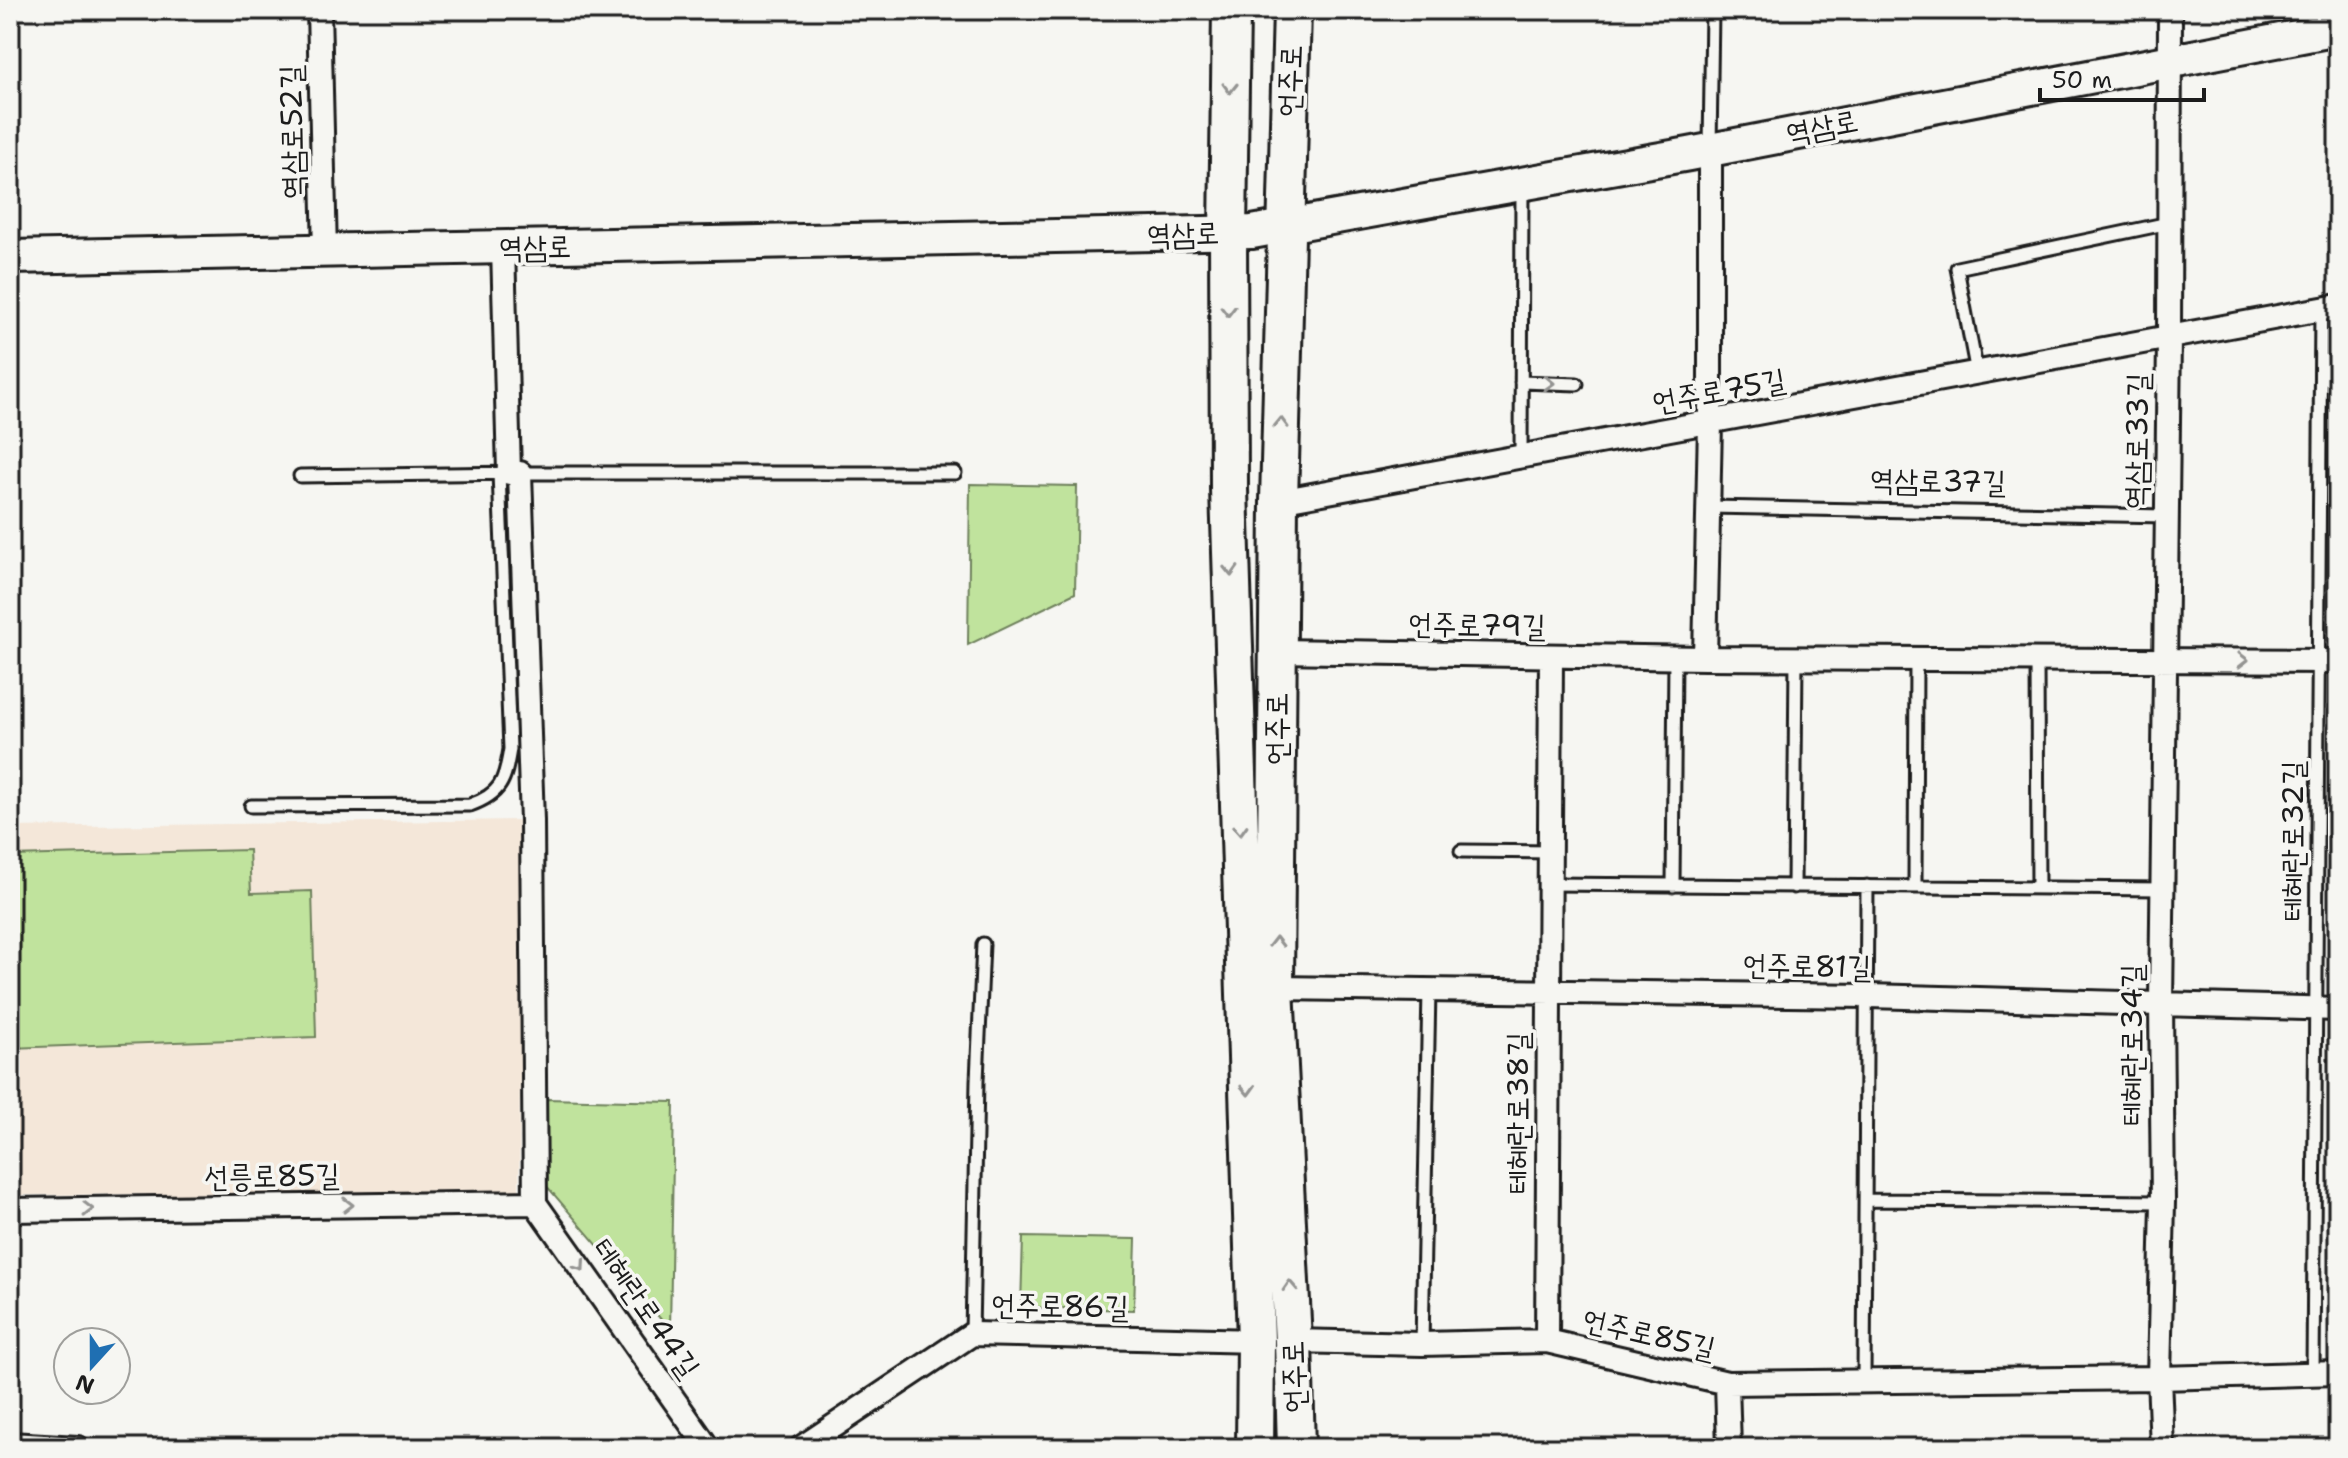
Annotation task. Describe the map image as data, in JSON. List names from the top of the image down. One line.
{"streets":{"main road":["언주로","역삼로"],"street":["역삼로52길","언주로75길","역삼로33길","언주로79길","언주로81길","테헤란로34길","테헤란로38길","선릉로85길","언주로86길","테헤란로44길","언주로85길"],"lane":["역삼로37길","테헤란로32길"]},"crossings":[["언주로","역삼로"],["언주로","언주로75길"],["언주로","언주로79길"],["언주로","언주로81길"],["언주로","언주로86길"],["언주로","언주로85길"],["역삼로","역삼로52길"],["역삼로","역삼로33길"],["언주로75길","역삼로33길"],["언주로75길","테헤란로32길"],["역삼로33길","역삼로37길"],["역삼로33길","언주로79길"],["역삼로33길","테헤란로34길"],["언주로79길","테헤란로32길"],["언주로79길","테헤란로34길"],["언주로79길","테헤란로38길"],["테헤란로32길","언주로81길"],["테헤란로32길","언주로85길"],["언주로81길","테헤란로34길"],["언주로81길","테헤란로38길"],["테헤란로34길","언주로85길"],["테헤란로38길","언주로85길"],["선릉로85길","테헤란로44길"]],"one_way":["선릉로85길","테헤란로44길"],"scale_bar":"50 m","north":"bottom"}
